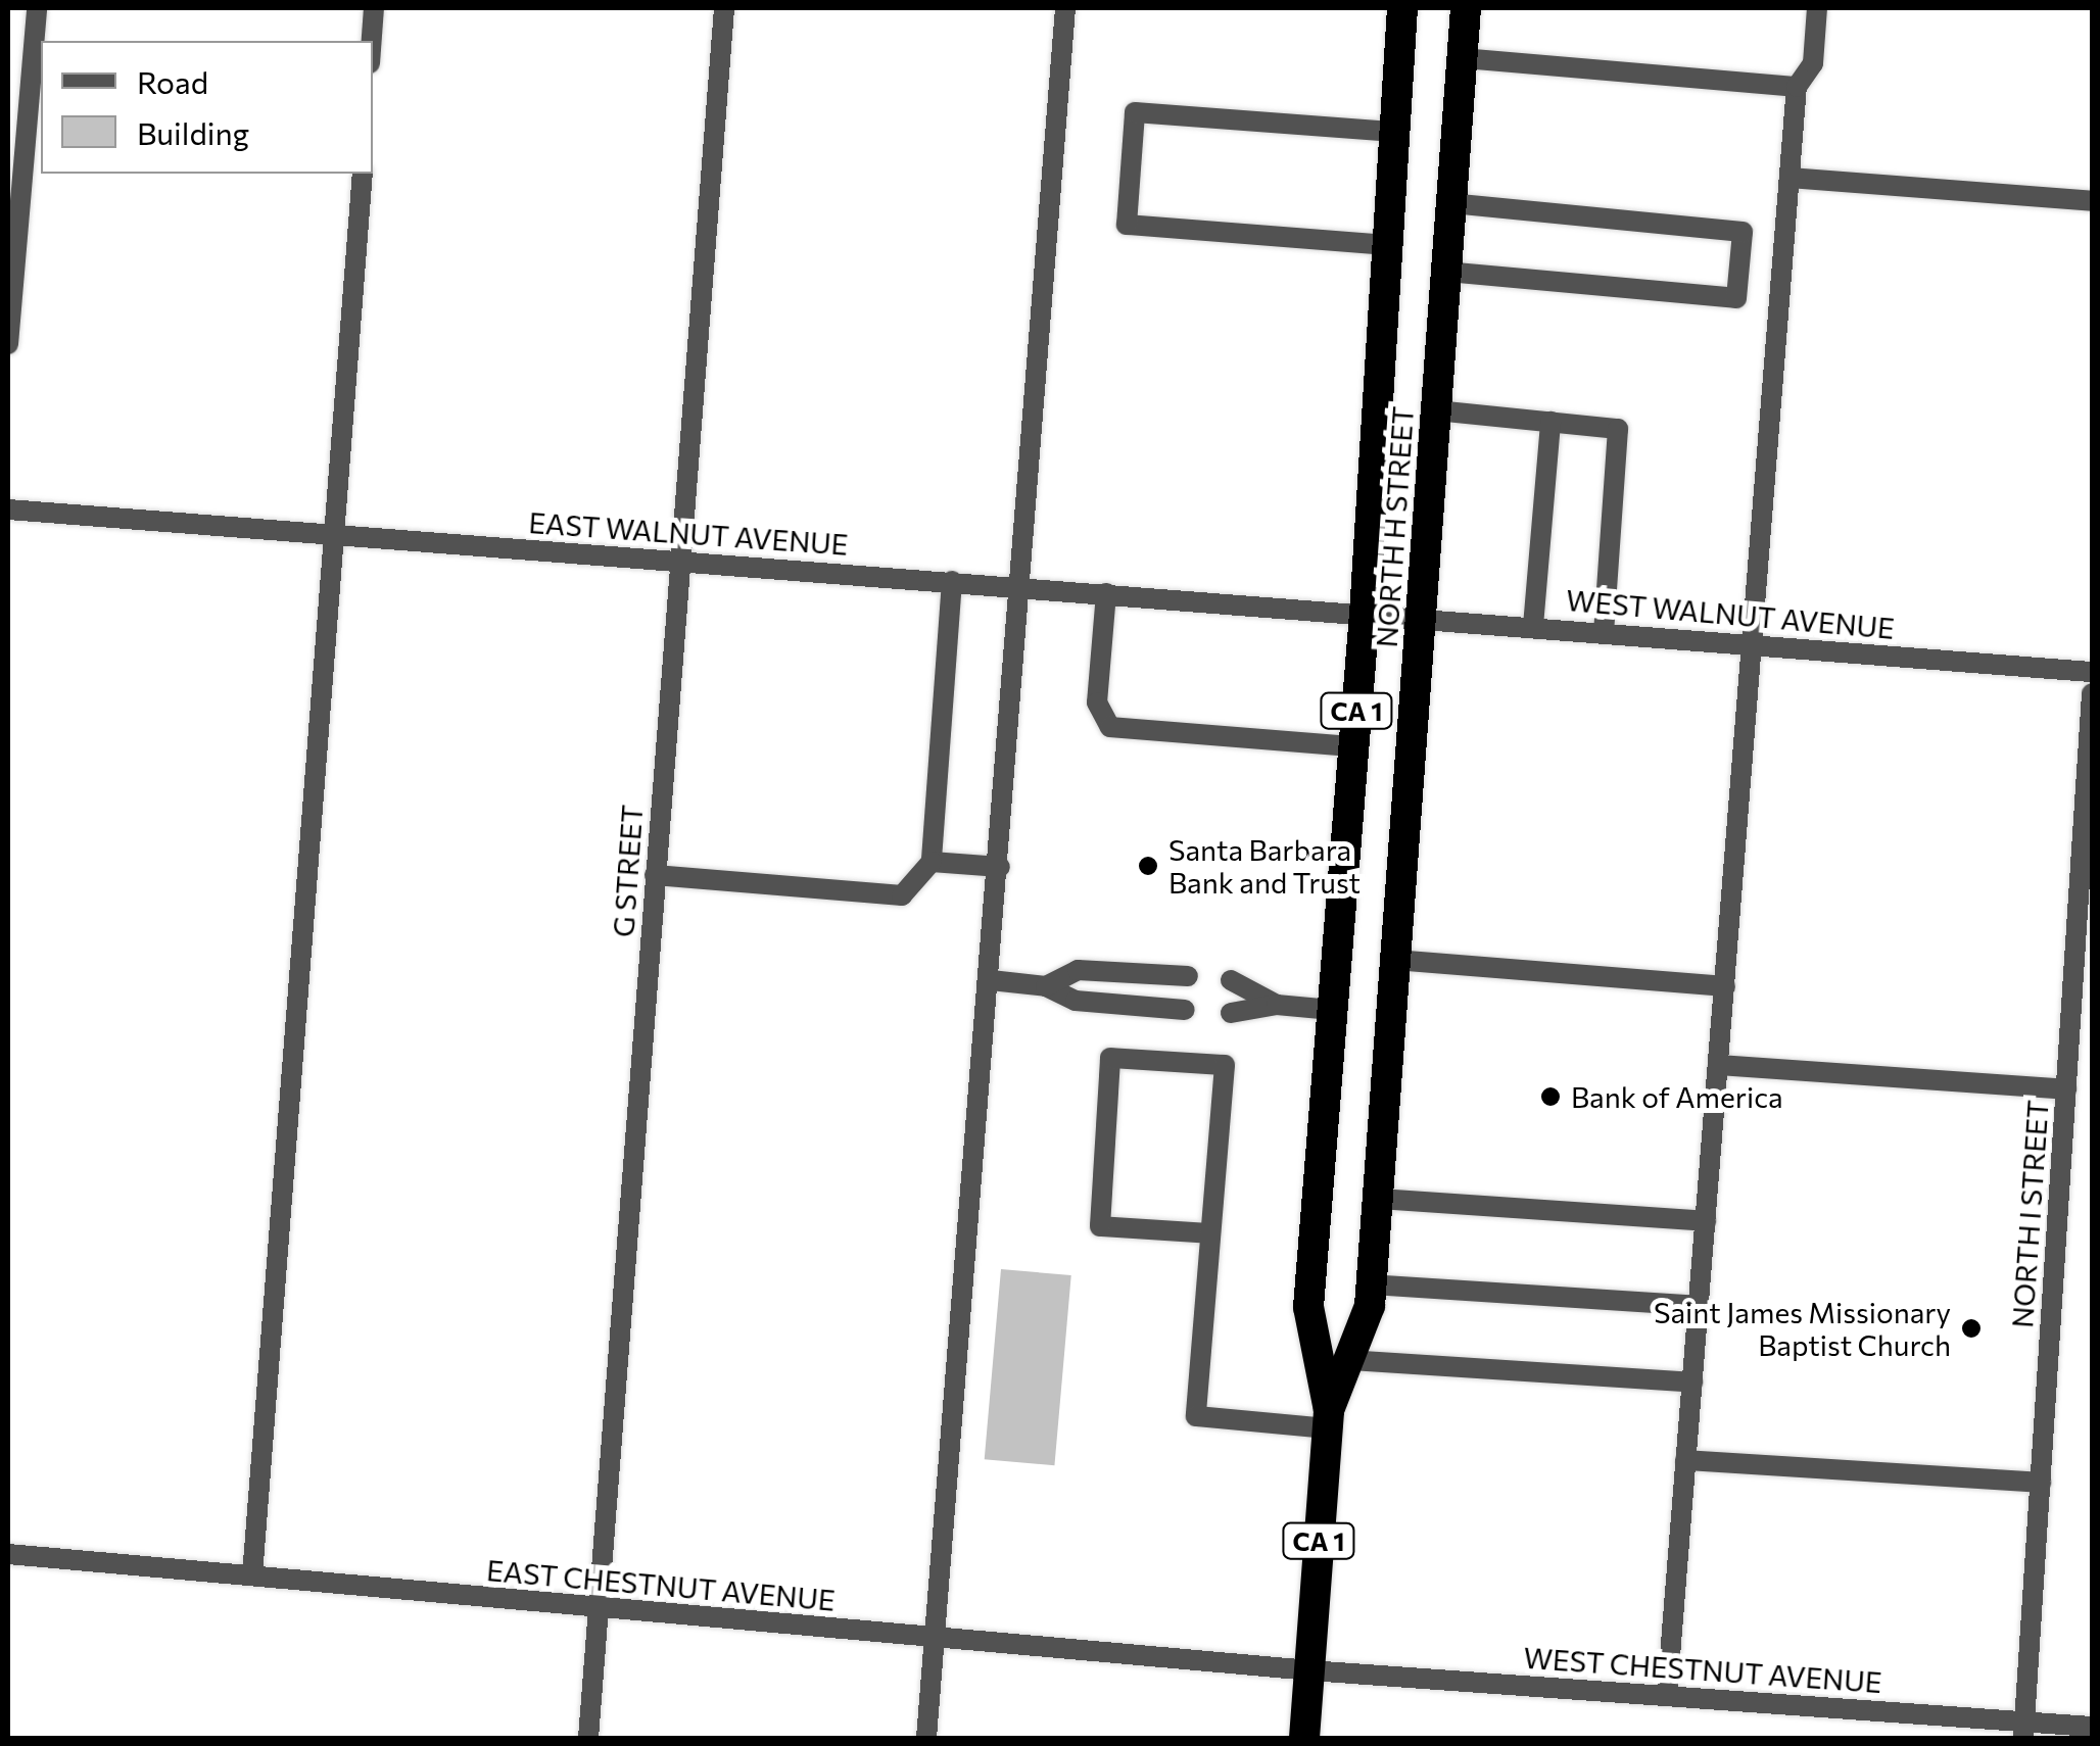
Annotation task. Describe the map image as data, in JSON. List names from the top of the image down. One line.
{"streets":{"highway":["NORTH H STREET","CA 1"],"street":["EAST WALNUT AVENUE","WEST WALNUT AVENUE","G STREET","NORTH I STREET","EAST CHESTNUT AVENUE","WEST CHESTNUT AVENUE"]},"crossings":[["NORTH H STREET","EAST WALNUT AVENUE"],["NORTH H STREET","WEST WALNUT AVENUE"],["NORTH H STREET","EAST CHESTNUT AVENUE"],["NORTH H STREET","WEST CHESTNUT AVENUE"],["EAST WALNUT AVENUE","WEST WALNUT AVENUE"],["EAST WALNUT AVENUE","G STREET"],["G STREET","EAST CHESTNUT AVENUE"],["NORTH I STREET","WEST CHESTNUT AVENUE"],["EAST CHESTNUT AVENUE","WEST CHESTNUT AVENUE"]],"places":["Santa Barbara Bank and Trust","Bank of America","Saint James Missionary Baptist Church"],"legend":["Road","Building"]}
